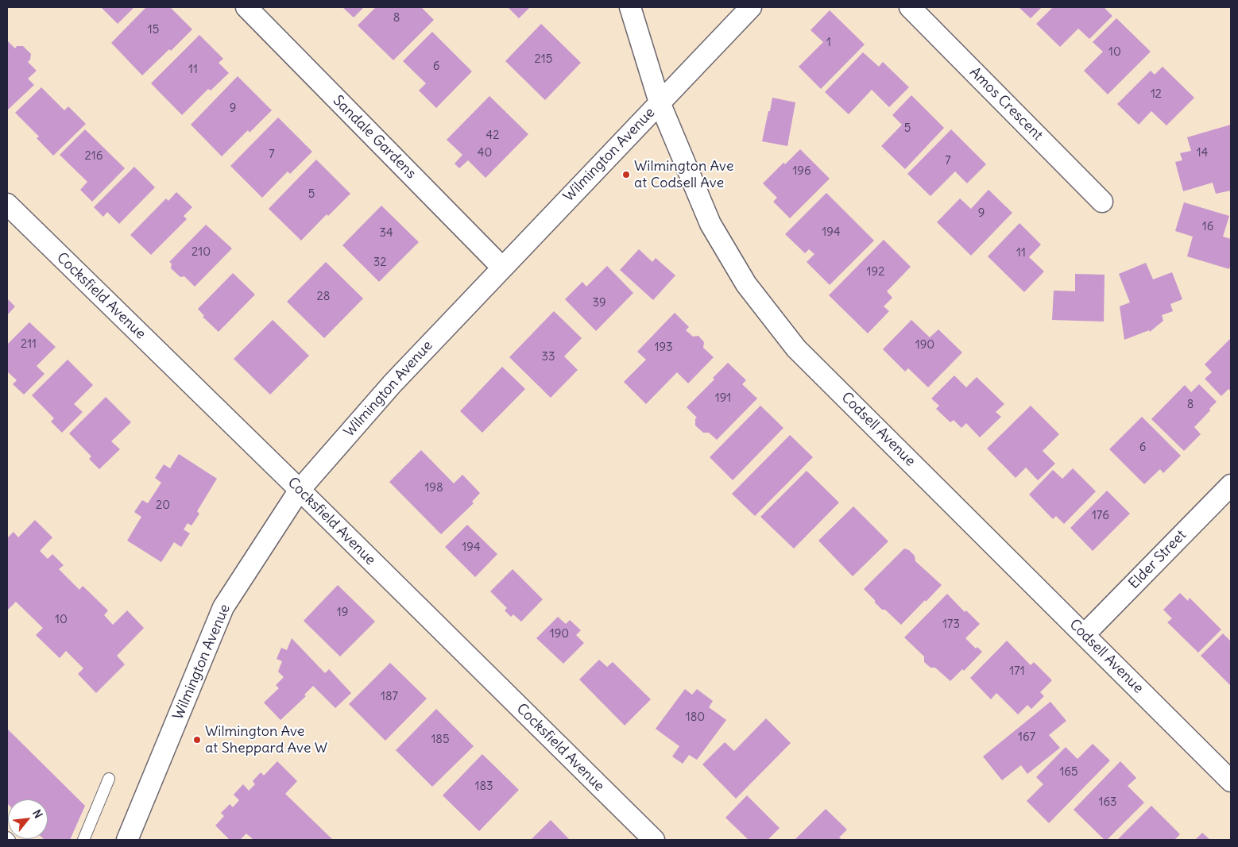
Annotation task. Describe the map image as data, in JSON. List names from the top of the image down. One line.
{"streets":{"street":["Amos Crescent","Sandale Gardens","Wilmington Avenue","Cocksfield Avenue","Codsell Avenue","Elder Street"]},"crossings":[["Sandale Gardens","Wilmington Avenue"],["Wilmington Avenue","Cocksfield Avenue"],["Wilmington Avenue","Codsell Avenue"],["Codsell Avenue","Elder Street"]],"places":["Wilmington Ave at Codsell Ave","Wilmington Ave at Sheppard Ave W"],"house_numbers":["8","15","1","10","215","6","11","12","9","5","42","40","14","7","216","7","196","5","9","16","194","34","210","11","32","192","28","39","211","190","193","33","191","8","6","198","20","176","194","19","10","173","190","171","187","180","167","185","165","183","163"],"north":"top right"}
